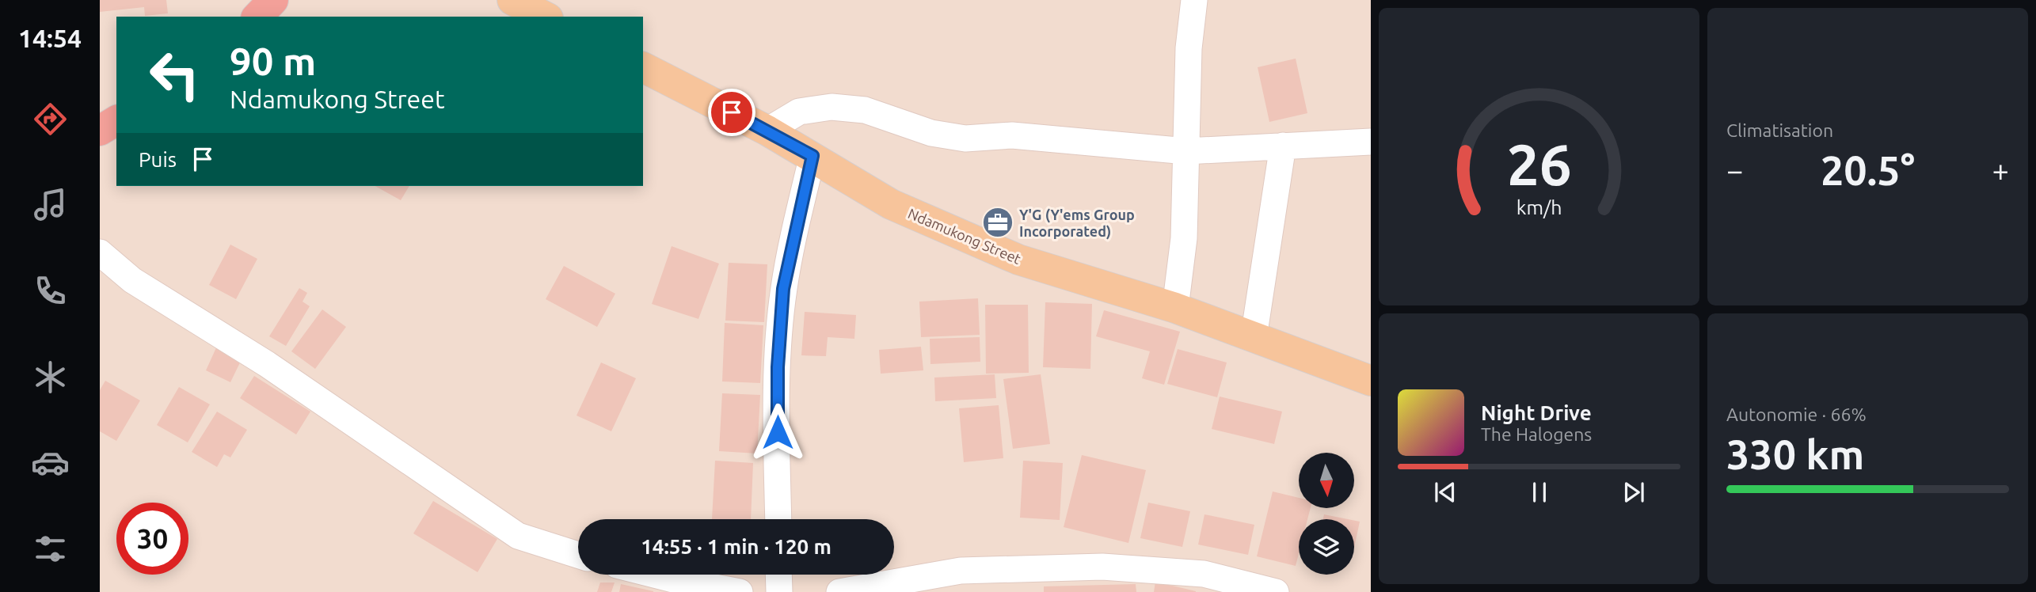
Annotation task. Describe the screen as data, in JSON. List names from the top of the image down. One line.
{"streets":{"main road":["Ndamukong Street"]},"places":{"office":["Y'G (Y'ems Group Incorporated)"]},"north":"bottom","page":{"tabs":"14:54","tile":["Climatisation",["Autonomie · 66%","330 km"]],"turn":["90 m","Ndamukong Street"],"then":"Puis","heat":["−","20.5°","+"],"song":["Night Drive","The Halogens"],"limit":"30","trip":"14:55 · 1 min · 120 m","gauge":["26","km/h"]}}
